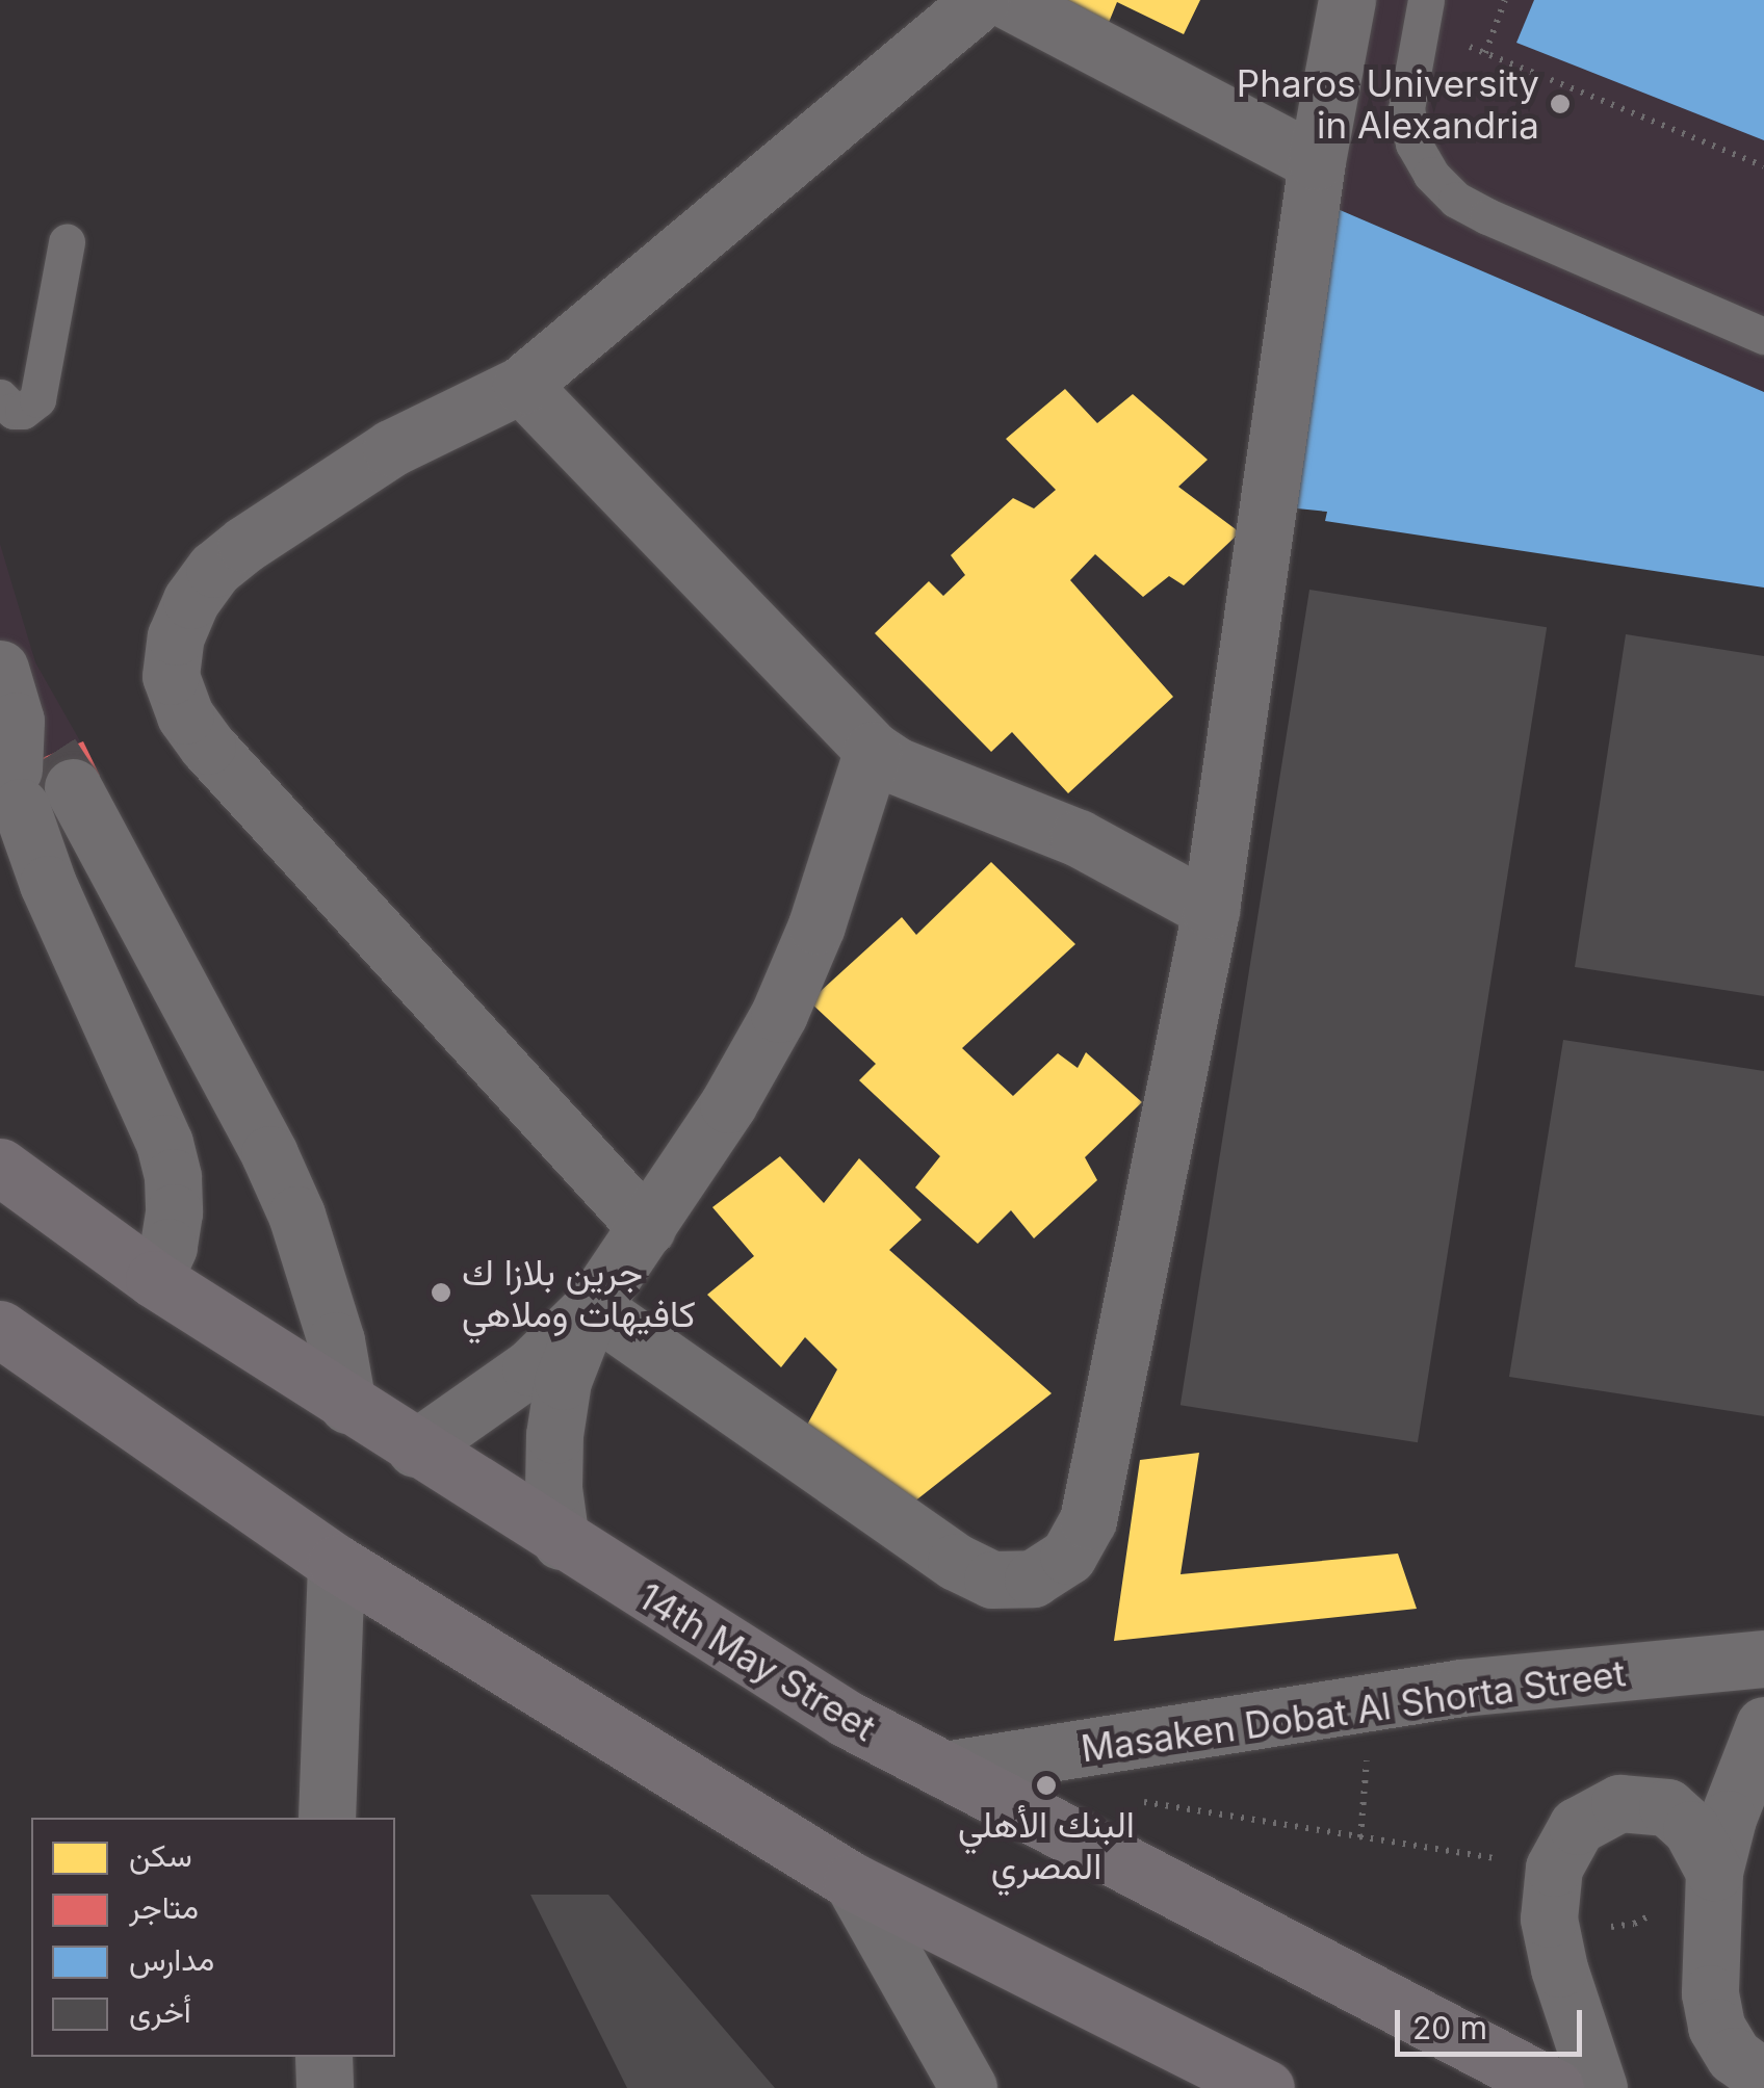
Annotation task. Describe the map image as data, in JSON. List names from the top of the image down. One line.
{"streets":{"main road":["14th May Street"],"street":["Masaken Dobat Al Shorta Street"]},"crossings":[["14th May Street","Masaken Dobat Al Shorta Street"]],"places":["Pharos University in Alexandria","جرين بلازا ك كافيهات وملاهي","البنك الأهلي المصري"],"legend":["سكن","متاجر","مدارس","أخرى"],"scale_bar":"20 m"}
